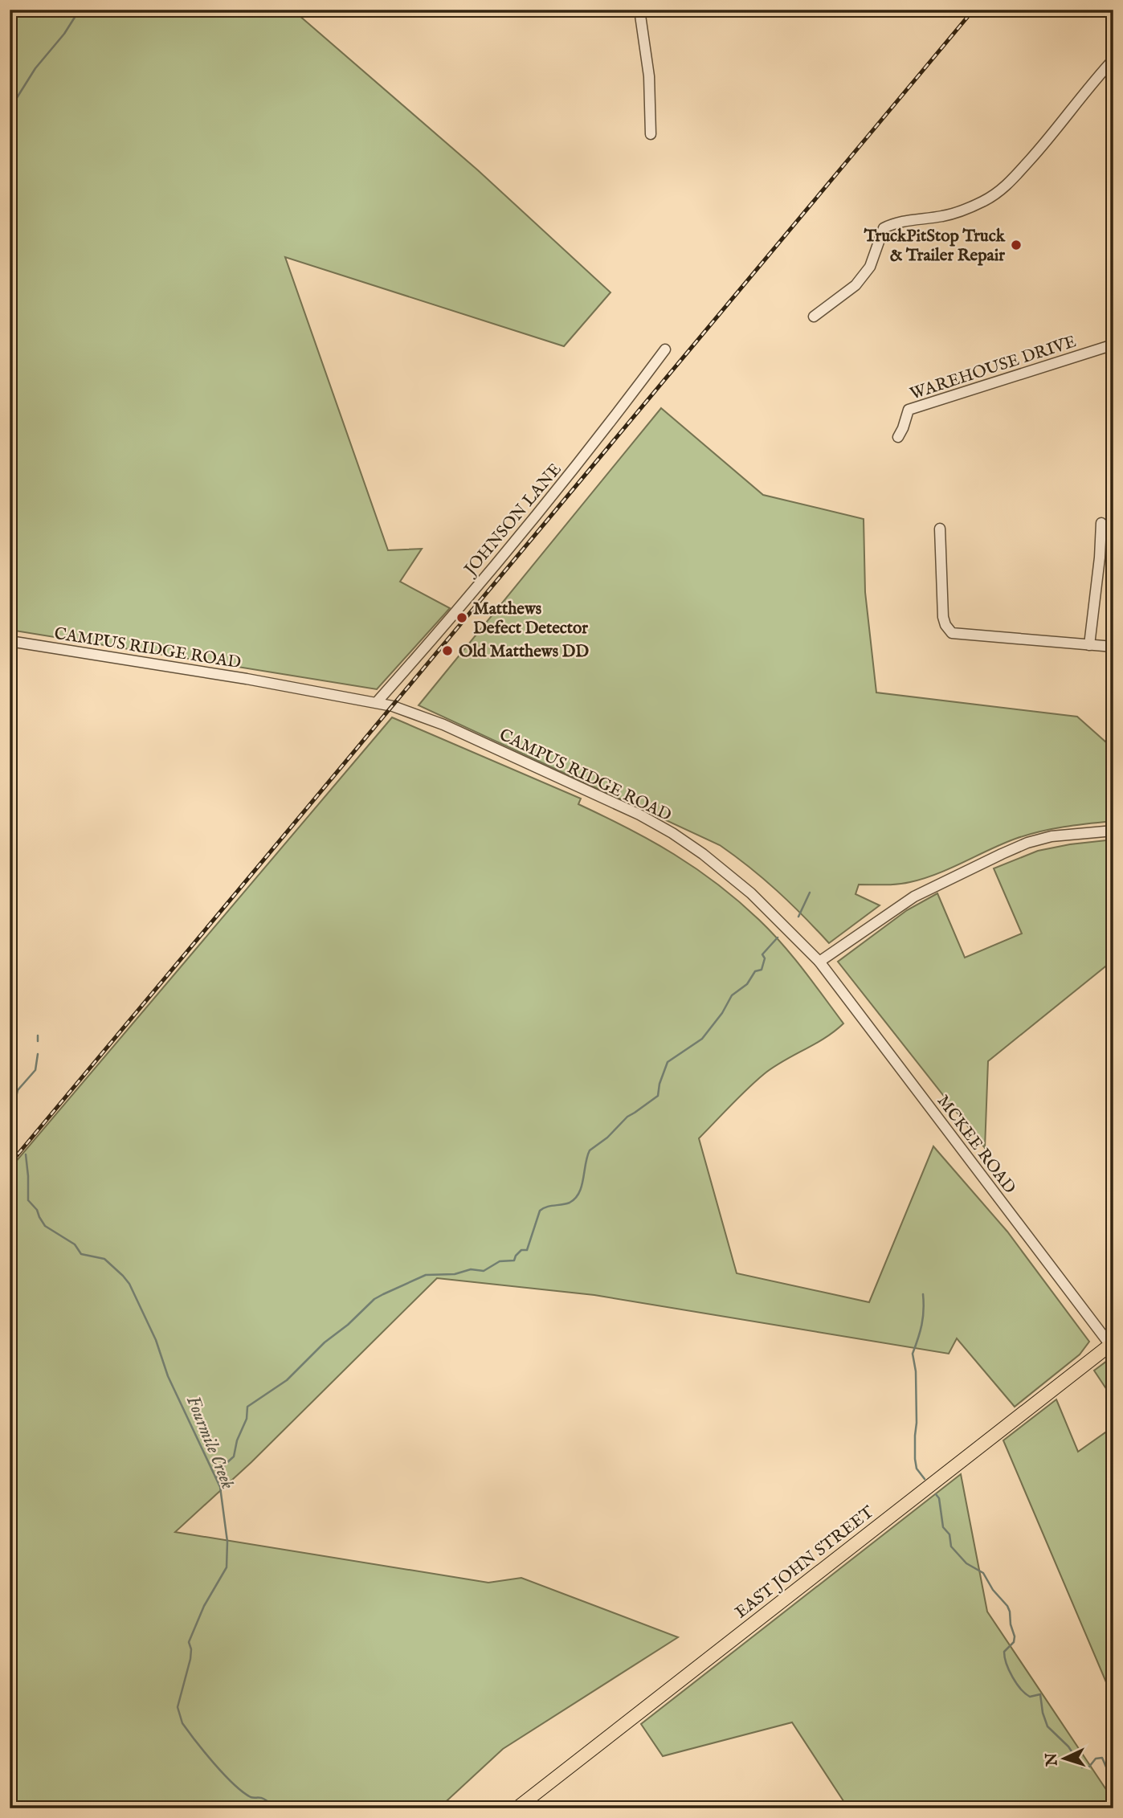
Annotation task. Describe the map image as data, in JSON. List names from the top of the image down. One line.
{"streets":{"main road":["EAST JOHN STREET"],"street":["WAREHOUSE DRIVE","JOHNSON LANE","CAMPUS RIDGE ROAD","MCKEE ROAD"]},"crossings":[["JOHNSON LANE","CAMPUS RIDGE ROAD"],["CAMPUS RIDGE ROAD","MCKEE ROAD"],["MCKEE ROAD","EAST JOHN STREET"]],"water":["Fourmile Creek"],"places":["TruckPitStop Truck & Trailer Repair","Matthews Defect Detector","Old Matthews DD"],"north":"left"}
